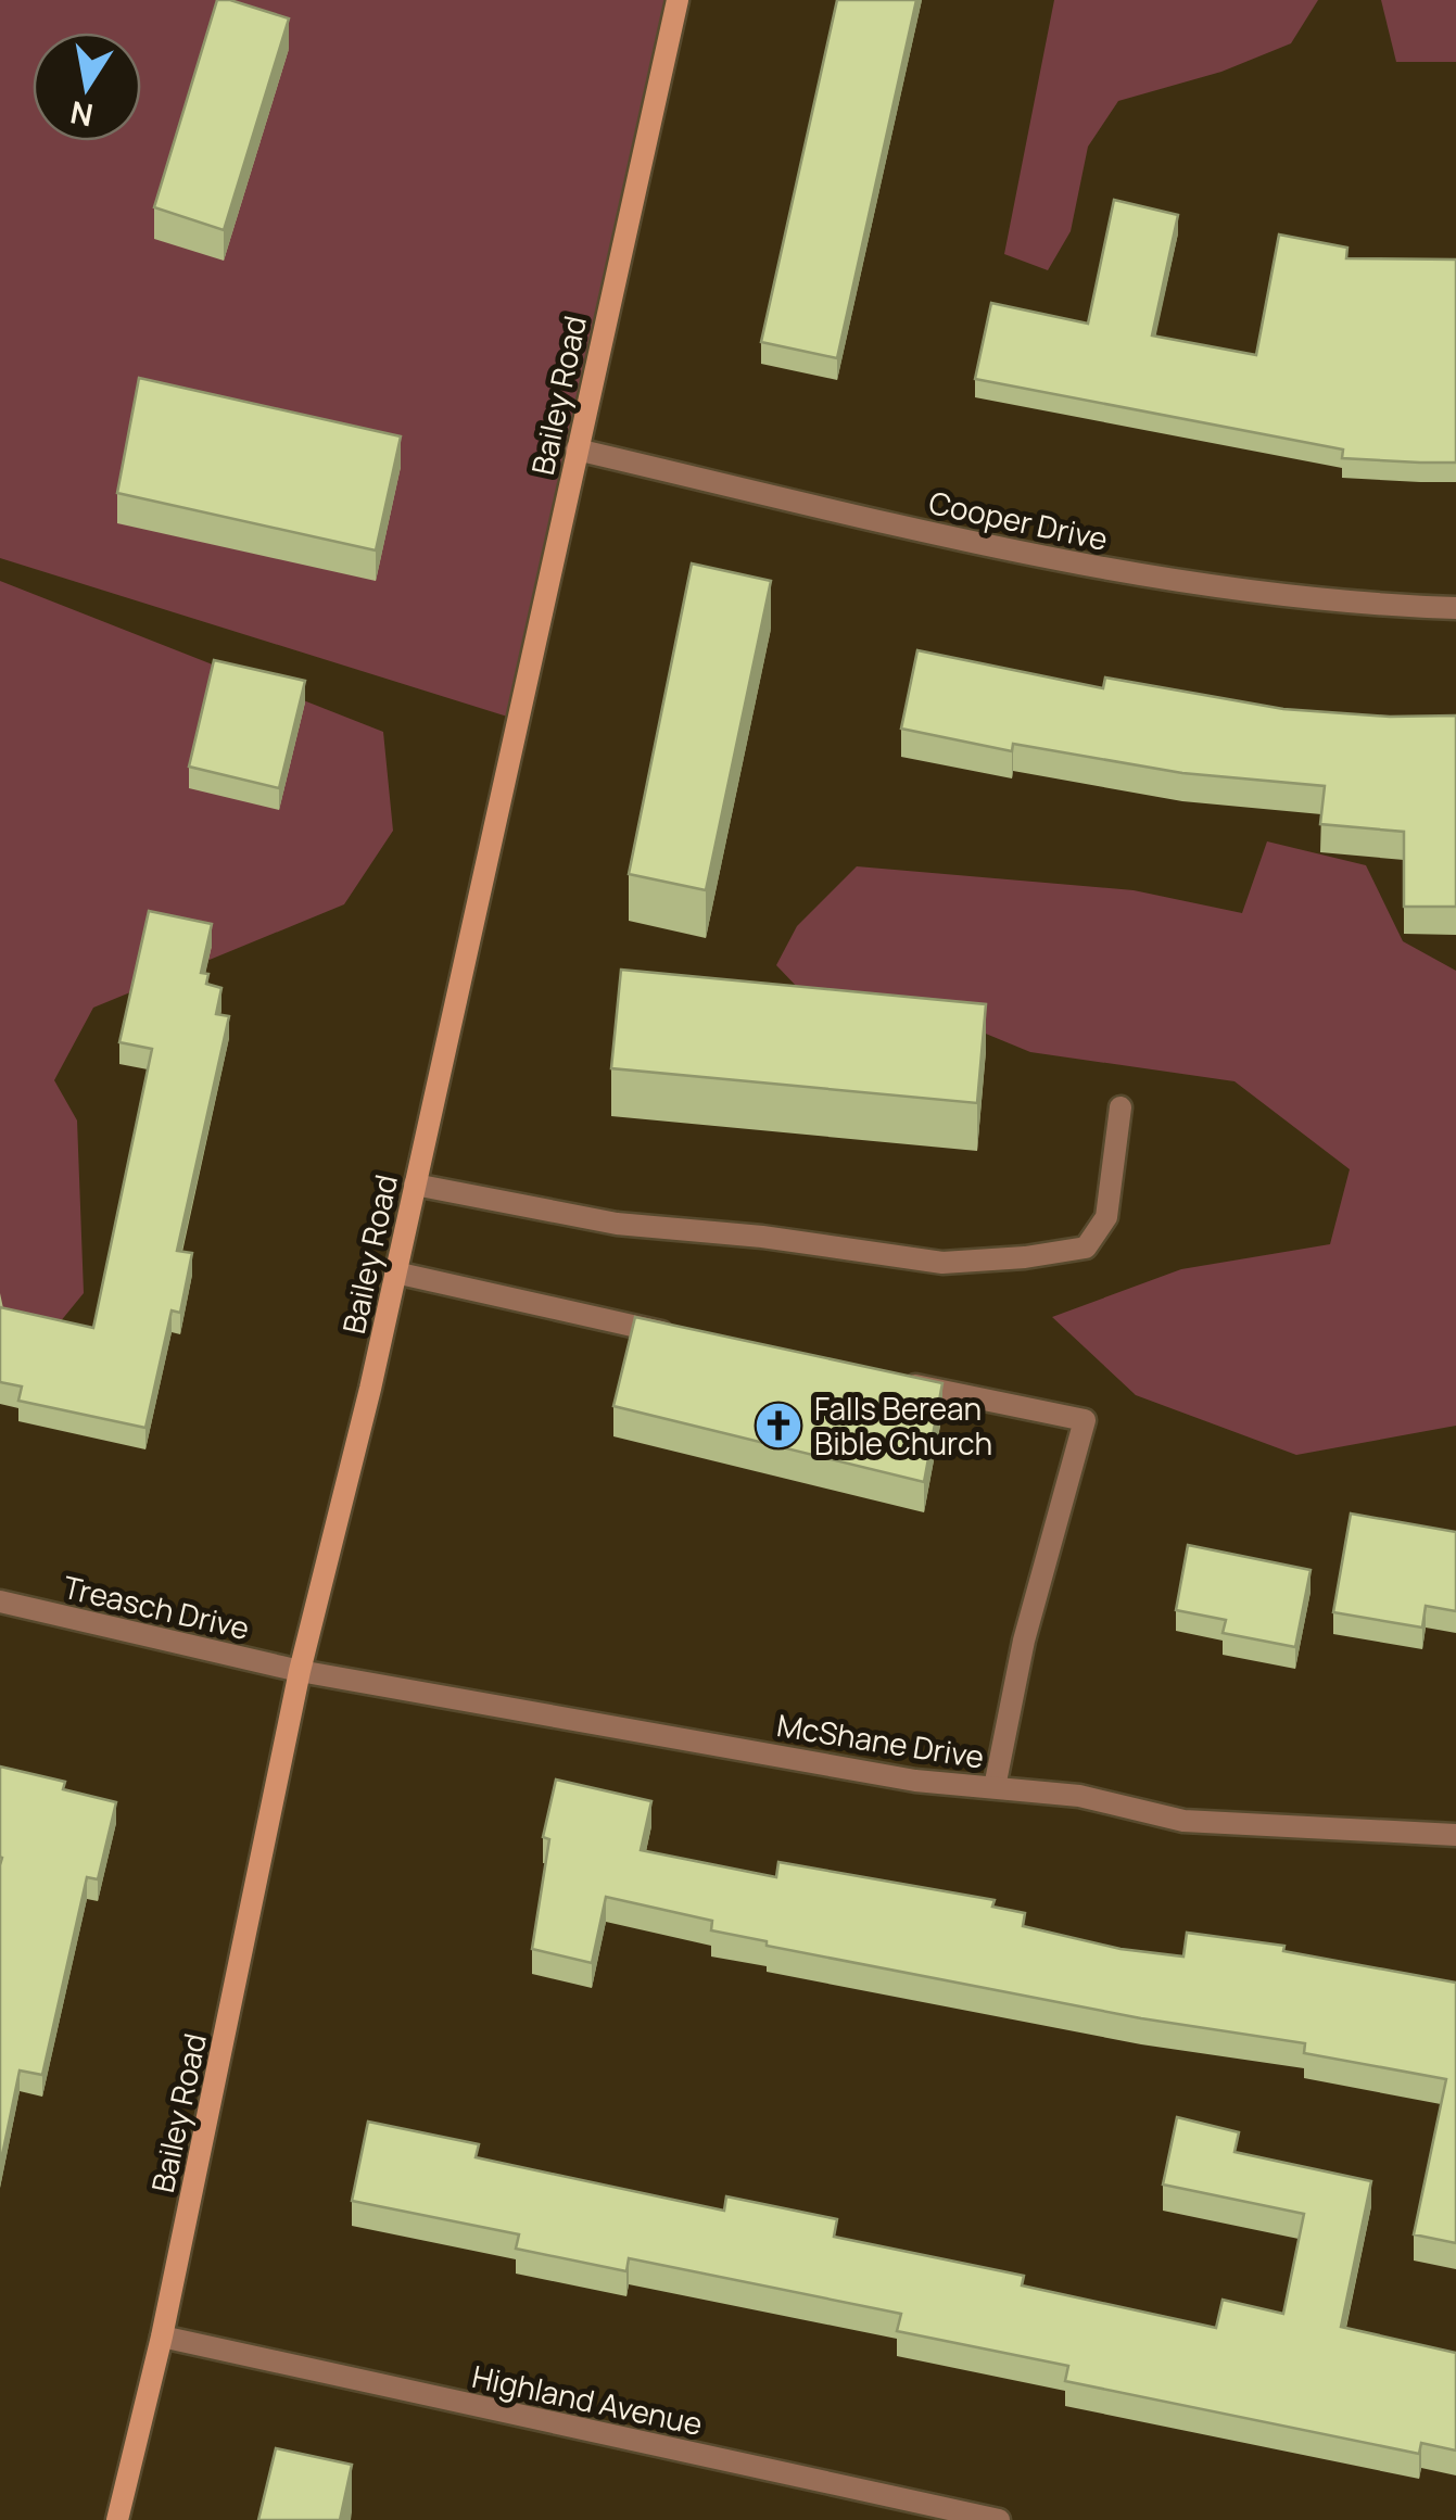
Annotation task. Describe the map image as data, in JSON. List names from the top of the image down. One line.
{"streets":{"street":["Bailey Road","Cooper Drive","Treasch Drive","McShane Drive","Highland Avenue"]},"crossings":[["Bailey Road","Cooper Drive"],["Bailey Road","Treasch Drive"],["Bailey Road","McShane Drive"],["Bailey Road","Highland Avenue"],["Treasch Drive","McShane Drive"]],"places":{"church":["Falls Berean Bible Church"]},"north":"bottom"}
